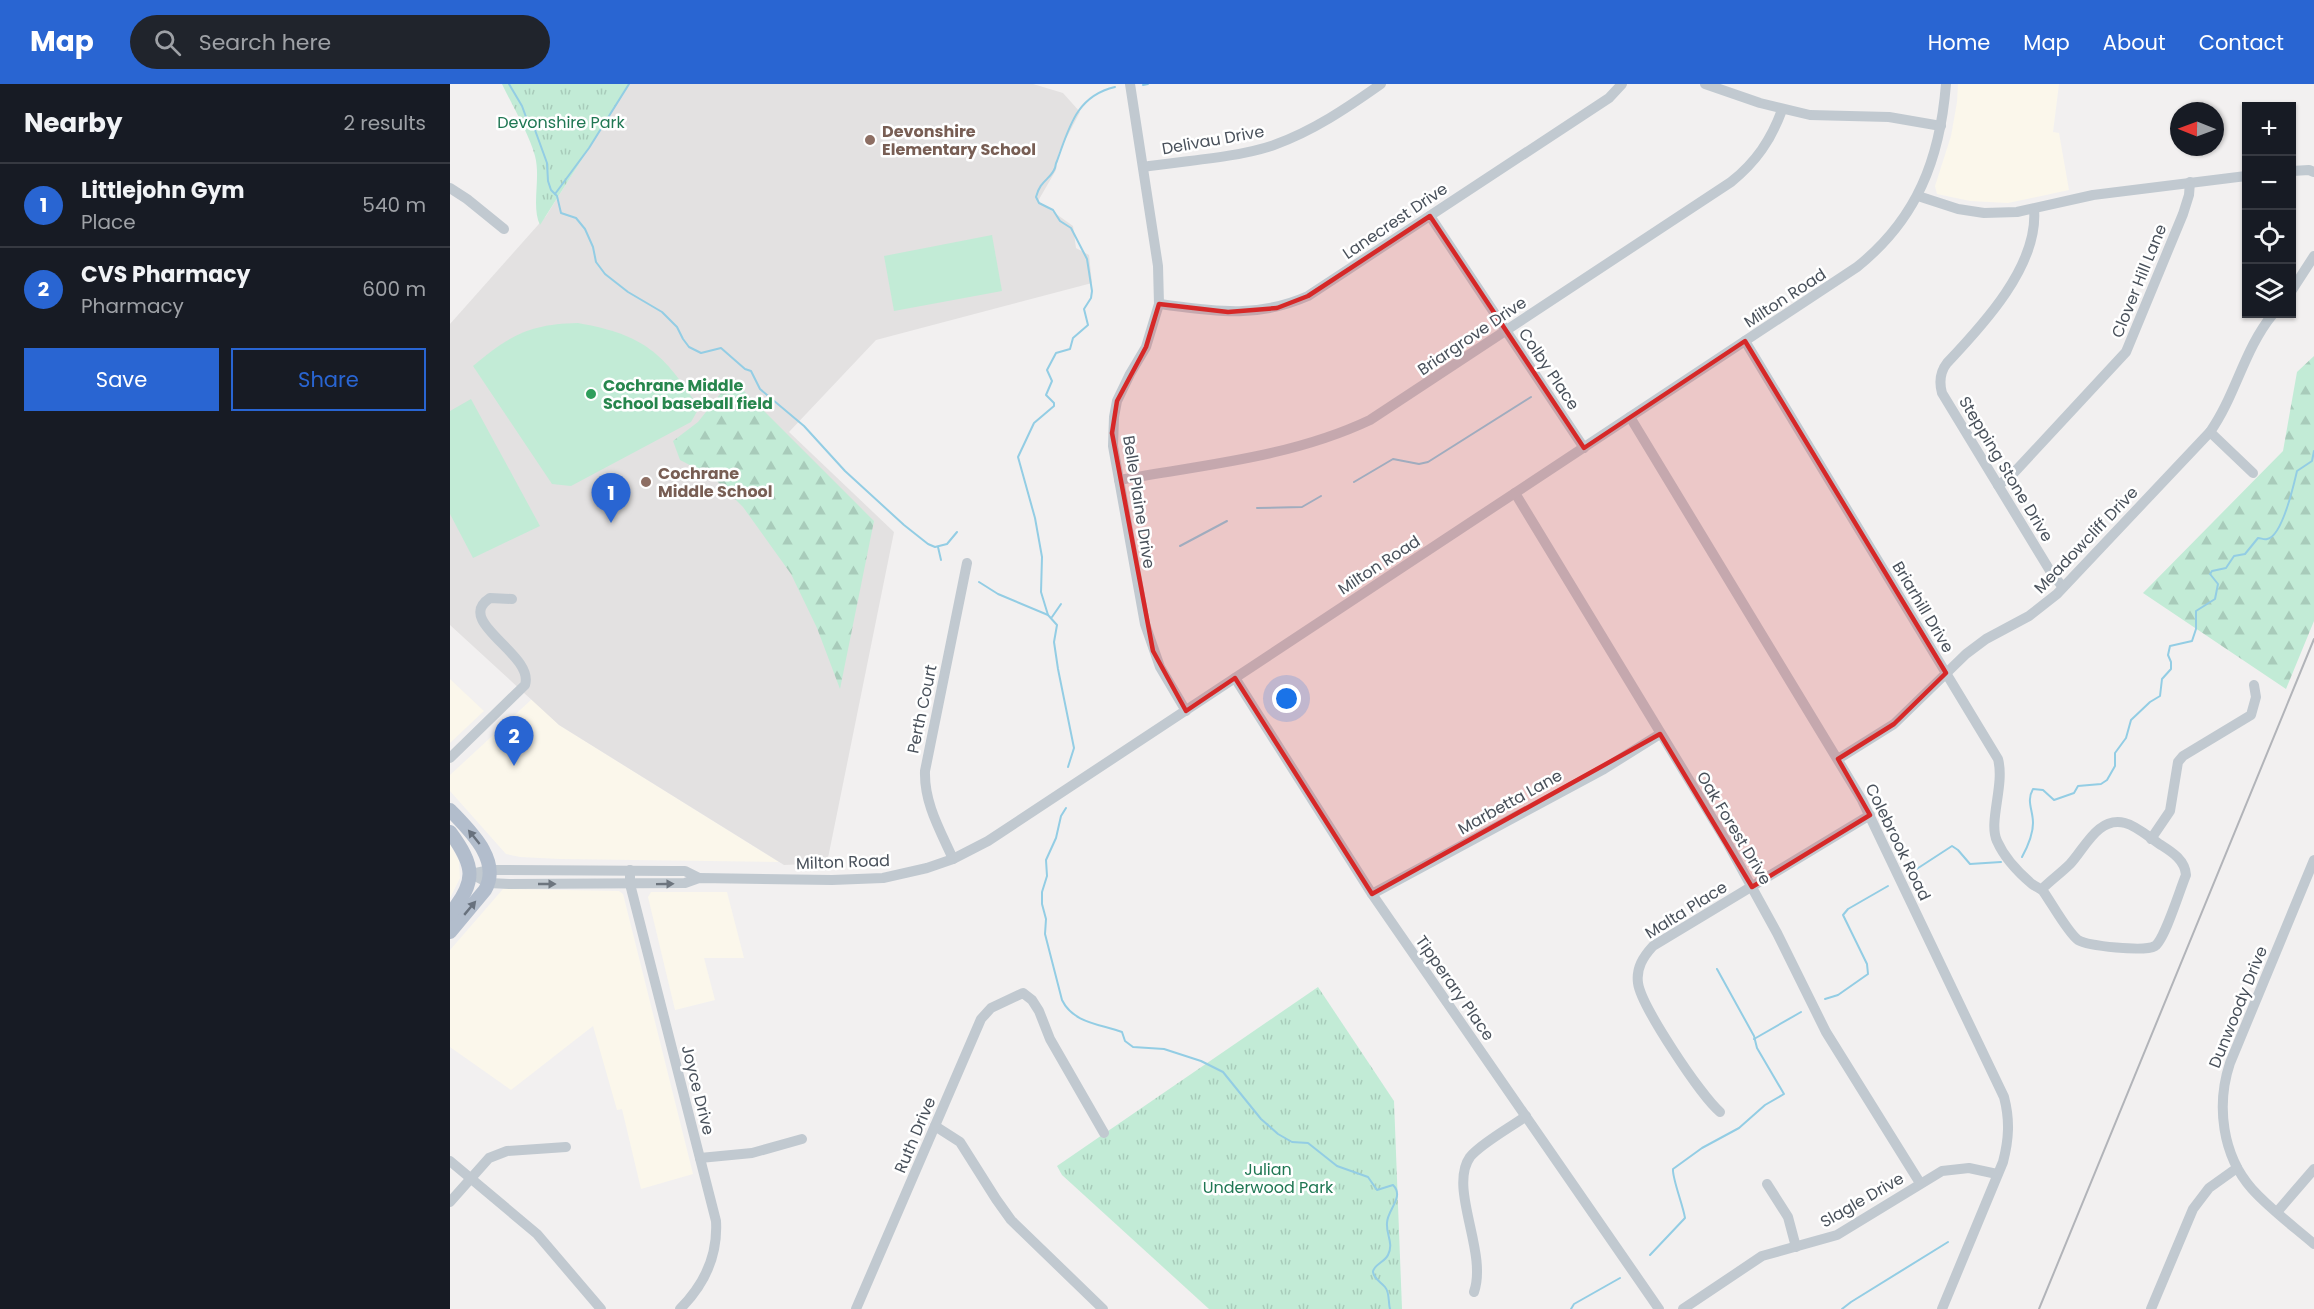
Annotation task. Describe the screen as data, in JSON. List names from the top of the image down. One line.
{"streets":{"street":["Delivau Drive","Lanecrest Drive","Clover Hill Lane","Milton Road","Briargrove Drive","Colby Place","Stepping Stone Drive","Belle Plaine Drive","Meadowcliff Drive","Briarhill Drive","Perth Court","Marbetta Lane","Oak Forest Drive","Colebrook Road","Malta Place","Tipperary Place","Dunwoody Drive","Joyce Drive","Ruth Drive","Slagle Drive"]},"crossings":[["Delivau Drive","Belle Plaine Drive"],["Lanecrest Drive","Colby Place"],["Lanecrest Drive","Belle Plaine Drive"],["Clover Hill Lane","Stepping Stone Drive"],["Milton Road","Colby Place"],["Milton Road","Belle Plaine Drive"],["Milton Road","Briarhill Drive"],["Milton Road","Perth Court"],["Milton Road","Oak Forest Drive"],["Milton Road","Colebrook Road"],["Milton Road","Tipperary Place"],["Milton Road","Joyce Drive"],["Briargrove Drive","Colby Place"],["Briargrove Drive","Belle Plaine Drive"],["Stepping Stone Drive","Meadowcliff Drive"],["Meadowcliff Drive","Briarhill Drive"],["Meadowcliff Drive","Colebrook Road"],["Marbetta Lane","Oak Forest Drive"],["Marbetta Lane","Tipperary Place"],["Oak Forest Drive","Malta Place"],["Oak Forest Drive","Slagle Drive"],["Colebrook Road","Malta Place"],["Colebrook Road","Slagle Drive"]],"parks":["Devonshire Park","Julian Underwood Park"],"places":["Devonshire Elementary School","Cochrane Middle School baseball field","Cochrane Middle School"],"north":"left","page":{"header":"Map","search":"Search here","nav":["Home","Map","About","Contact"],"heading":["Nearby","2 results"],"map_buttons":["+","−"],"list":[{"mark":"1","name":"Littlejohn Gym","note":"Place","value":"540 m"},{"mark":"2","name":"CVS Pharmacy","note":"Pharmacy","value":"600 m"}],"buttons":["Save","Share"],"pins":["1","2"]}}
